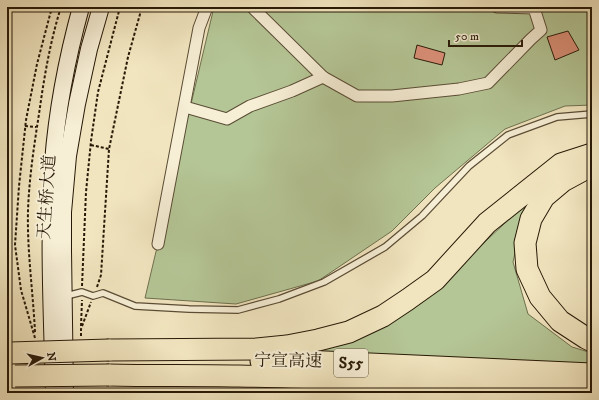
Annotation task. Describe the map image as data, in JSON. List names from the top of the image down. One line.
{"streets":{"highway":["宁宣高速","S55"],"main road":["天生桥大道"]},"scale_bar":"50 m","north":"right"}
